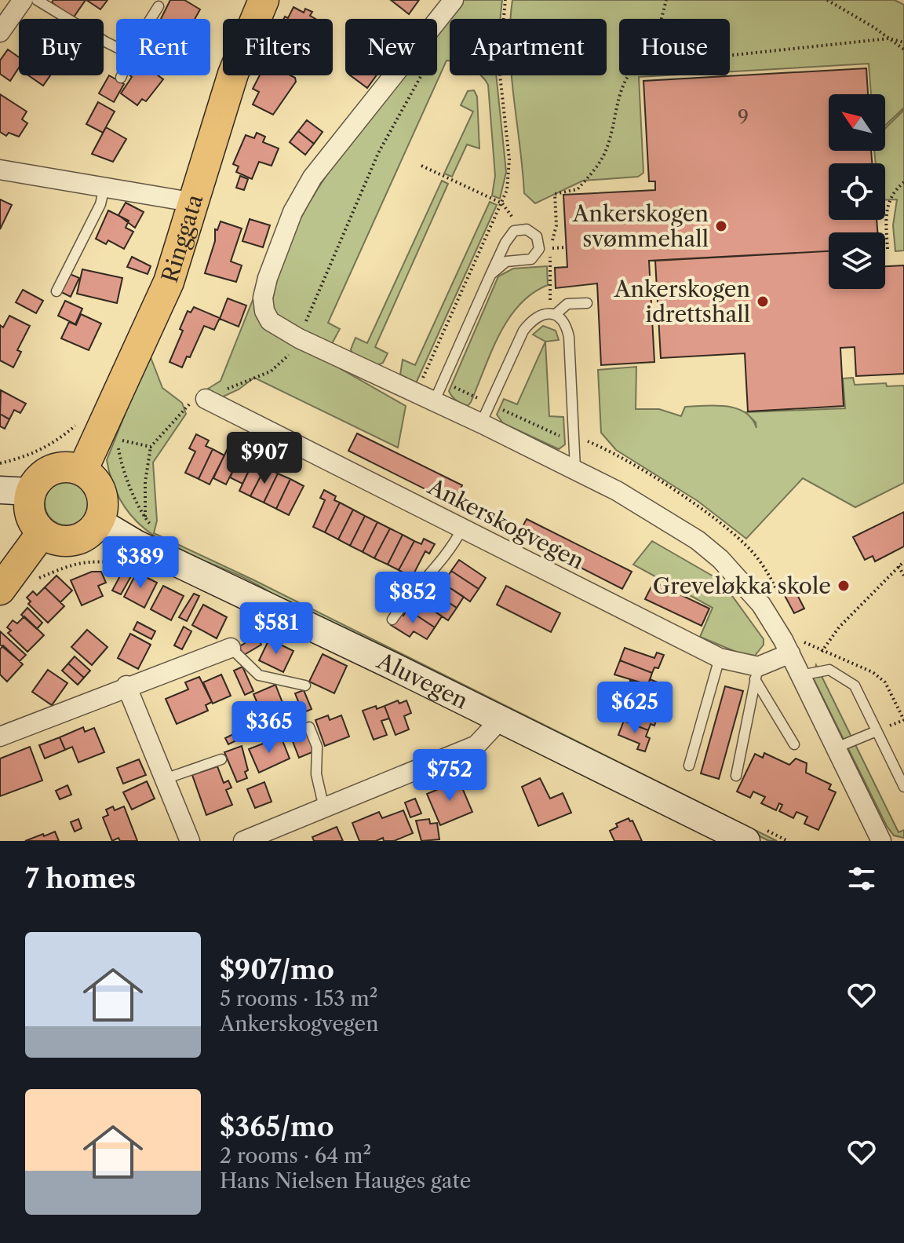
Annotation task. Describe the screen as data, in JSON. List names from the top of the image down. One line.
{"streets":{"main road":["Ringgata","Aluvegen"],"street":["Ankerskogvegen"]},"crossings":[["Ringgata","Aluvegen"]],"places":["Ankerskogen svømmehall","Ankerskogen idrettshall","Greveløkka skole"],"house_numbers":["9"],"north":"top left","page":{"chip":["Buy","Rent","Filters","New","Apartment","House"],"price":["$907","$389","$852","$581","$625","$365","$752"],"heading":"7 homes","list":[{"name":"$907/mo","note":"5 rooms · 153 m² · Ankerskogvegen"},{"name":"$365/mo","note":"2 rooms · 64 m² · Hans Nielsen Hauges gate"}]}}
